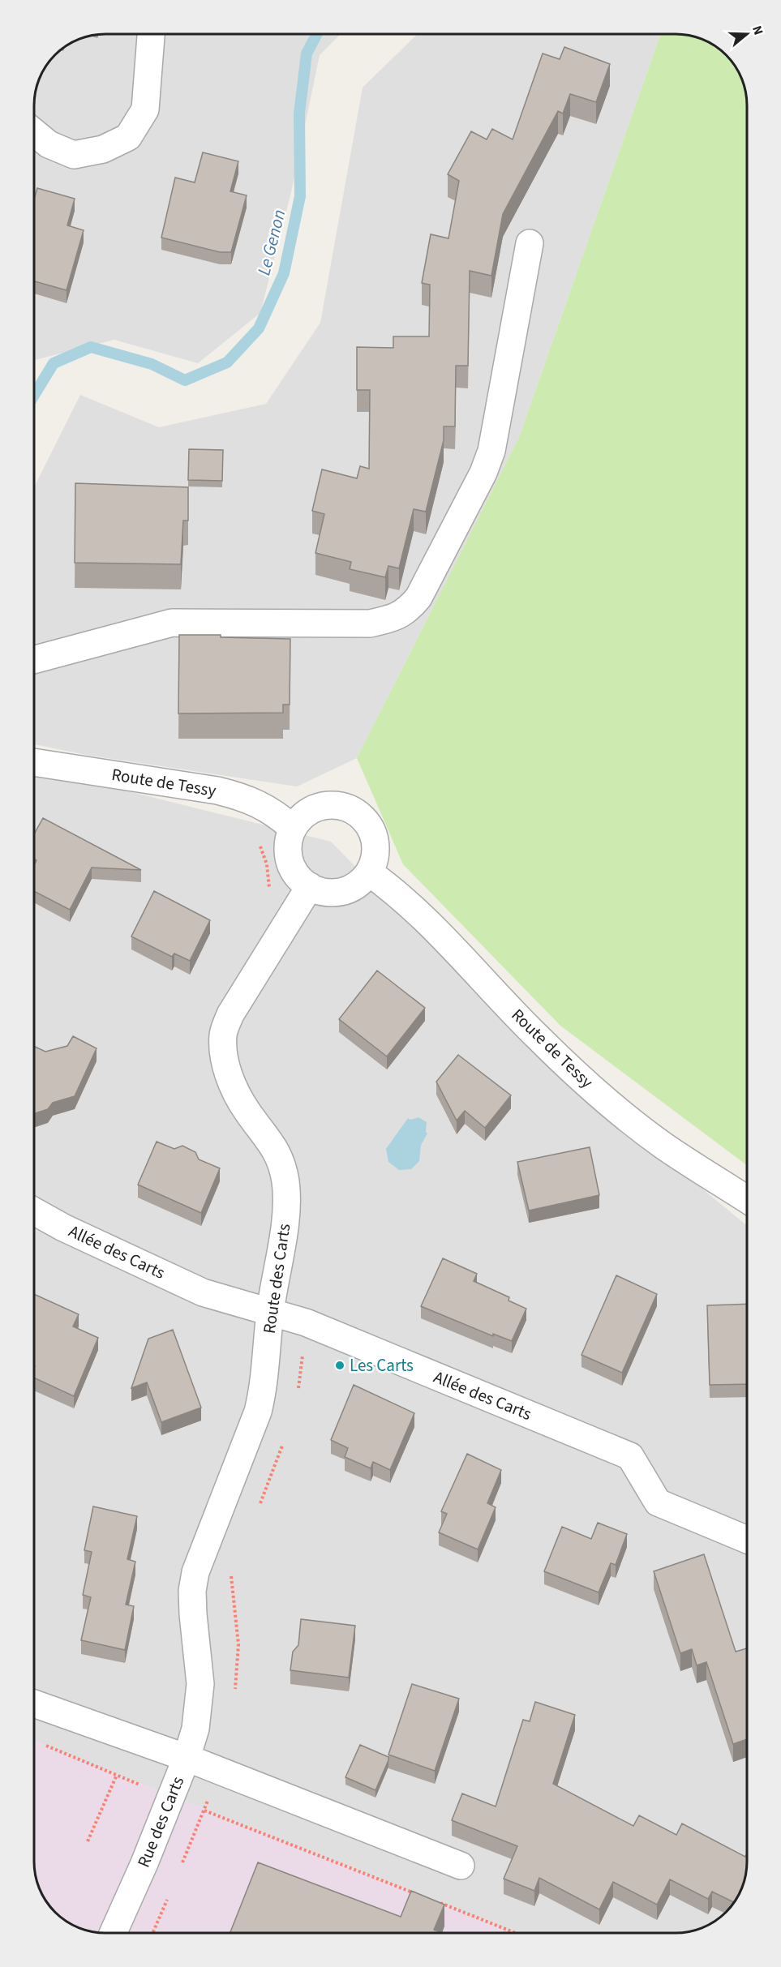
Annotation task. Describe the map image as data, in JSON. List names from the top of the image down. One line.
{"streets":{"street":["Route de Tessy","Allée des Carts","Route des Carts","Rue des Carts"]},"crossings":[["Route de Tessy","Route des Carts"],["Allée des Carts","Route des Carts"],["Route des Carts","Rue des Carts"]],"water":["Le Genon"],"places":["Les Carts"],"north":"right"}
